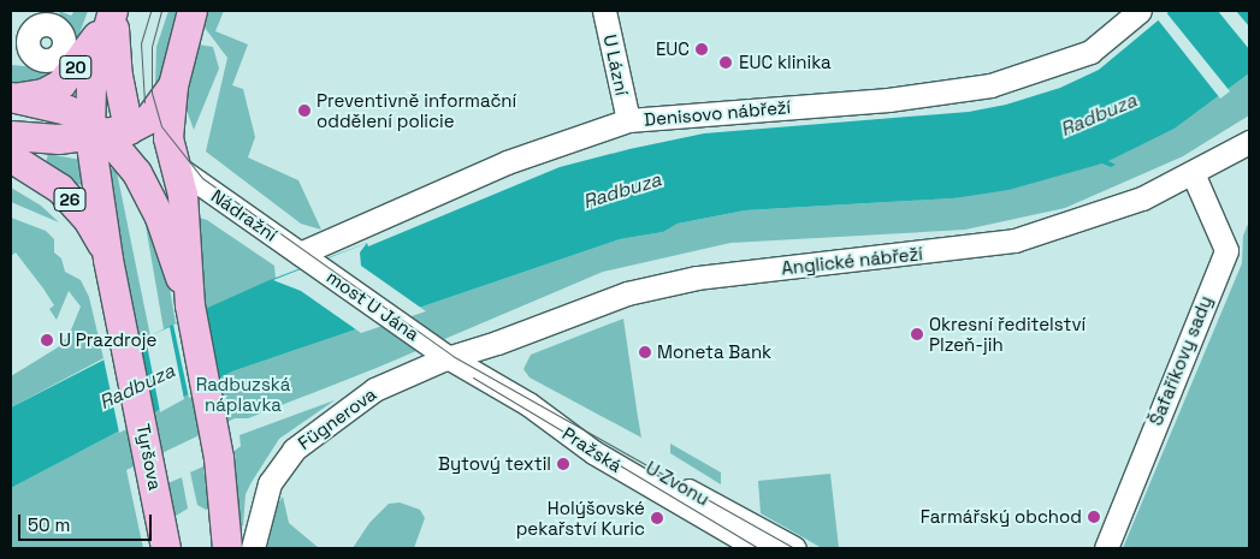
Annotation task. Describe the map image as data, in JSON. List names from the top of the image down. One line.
{"streets":{"main road":["20","26","Tyršova"],"street":["U Lázní","Denisovo nábřeží","Nádražní","Anglické nábřeží","most U Jána","Šafaříkovy sady","Fügnerova","Pražská","U Zvonu"]},"crossings":[["U Lázní","Denisovo nábřeží"],["Denisovo nábřeží","Nádražní"],["Denisovo nábřeží","most U Jána"],["Nádražní","most U Jána"],["Anglické nábřeží","most U Jána"],["Anglické nábřeží","Šafaříkovy sady"],["Anglické nábřeží","Fügnerova"],["Anglické nábřeží","Pražská"],["most U Jána","Fügnerova"],["most U Jána","Pražská"],["Fügnerova","Pražská"],["Pražská","U Zvonu"]],"water":["Radbuza"],"parks":["Radbuzská náplavka"],"places":["EUC","EUC klinika","Preventivně informační oddělení policie","Okresní ředitelství Plzeň-jih","U Prazdroje","Moneta Bank","Bytový textil","Farmářský obchod","Holýšovské pekařství Kuric"],"scale_bar":"50 m"}
